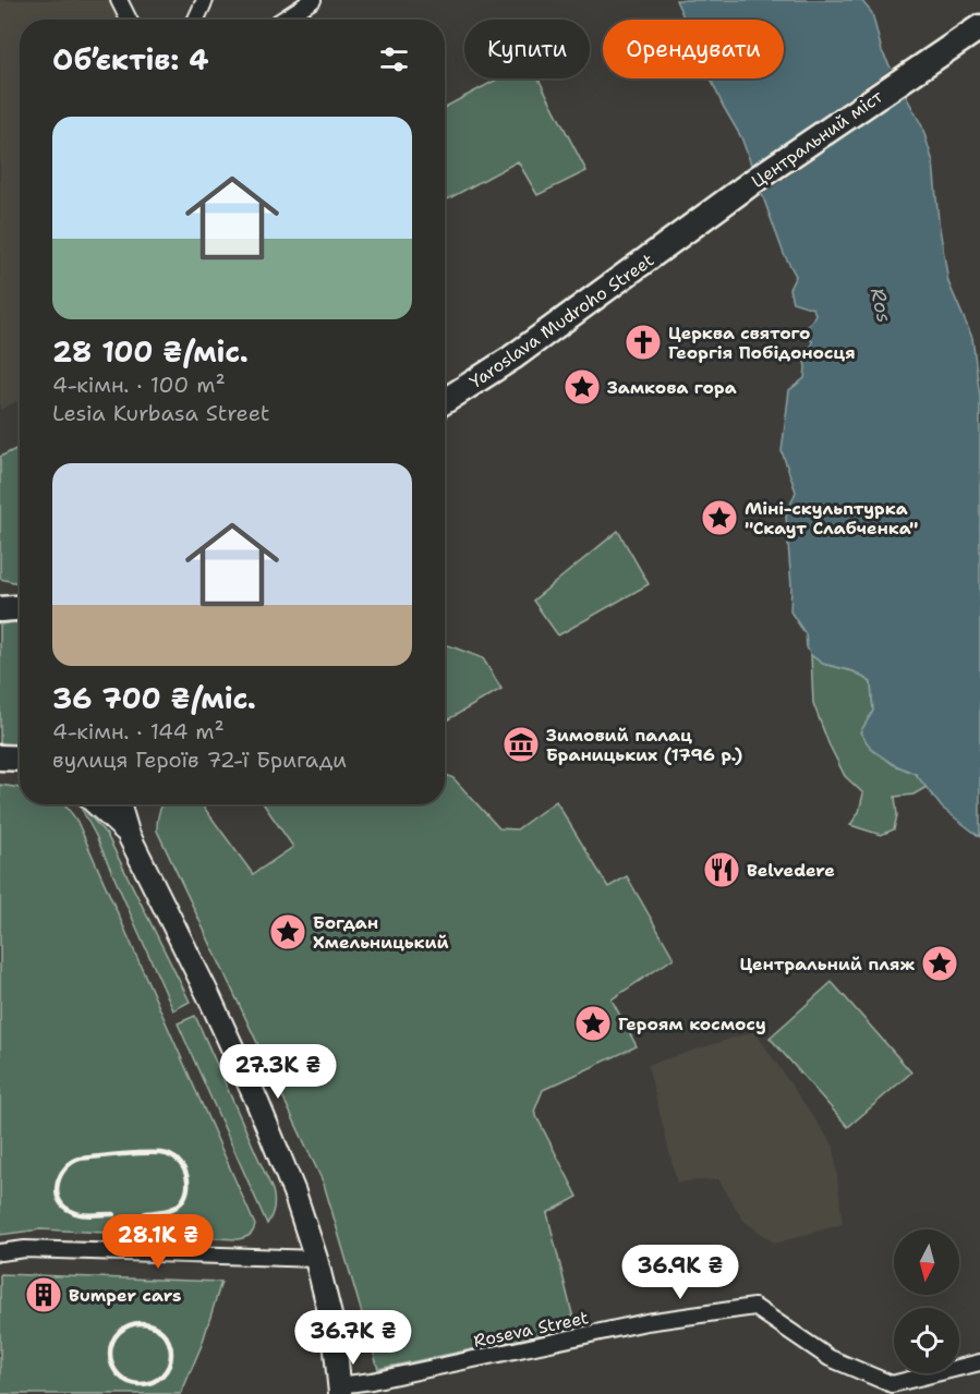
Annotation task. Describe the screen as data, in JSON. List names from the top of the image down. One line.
{"streets":{"main road":["Центральний міст","Yaroslava Mudroho Street"],"street":["Roseva Street"]},"crossings":[["Центральний міст","Yaroslava Mudroho Street"]],"water":["Ros"],"places":{"church":["Церква святого Георгія Побідоносця"],"place":["Замкова гора","Міні-скульптурка \"Скаут Слабченка\"","Богдан Хмельницький","Центральний пляж","Героям космосу"],"museum":["Зимовий палац Браницьких (1796 р.)"],"restaurant":["Belvedere"],"building":["Bumper cars"]},"north":"bottom","page":{"chip":["Купити","Орендувати"],"heading":"Об’єктів: 4","list":[{"name":"28 100 ₴/міс.","note":"4-кімн. · 100 m² · Lesia Kurbasa Street"},{"name":"36 700 ₴/міс.","note":"4-кімн. · 144 m² · вулиця Героїв 72-ї Бригади"}],"price":["27.3K ₴","28.1K ₴","36.9K ₴","36.7K ₴"]}}
